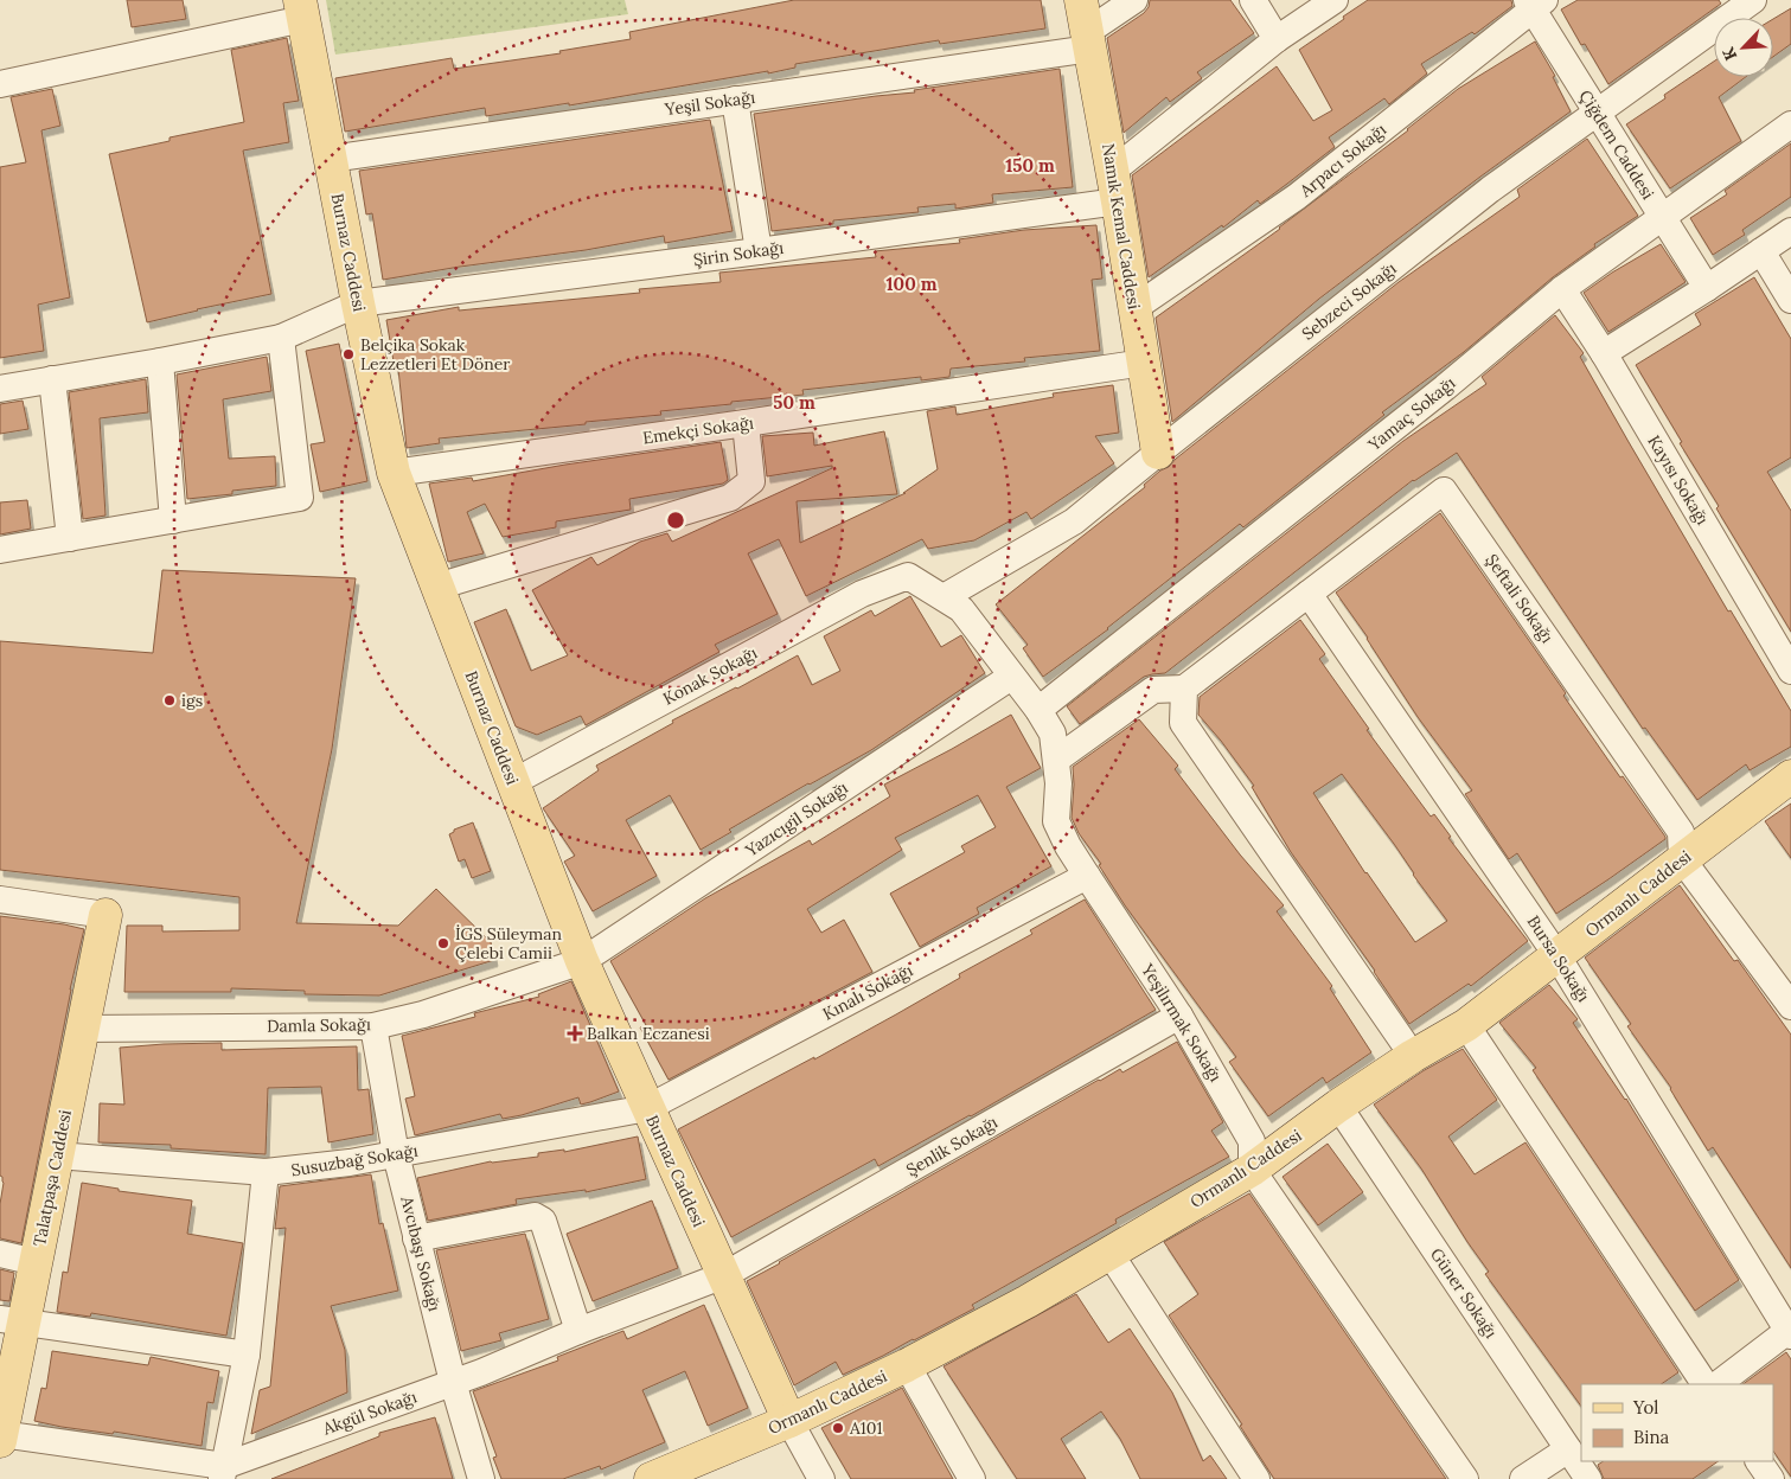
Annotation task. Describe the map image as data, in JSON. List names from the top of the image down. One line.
{"streets":{"main road":["Namık Kemal Caddesi","Burnaz Caddesi","Ormanlı Caddesi","Talatpaşa Caddesi"],"street":["Yeşil Sokağı","Çiğdem Caddesi","Arpacı Sokağı","Şirin Sokağı","Sebzeci Sokağı","Yamaç Sokağı","Emekçi Sokağı","Kayısı Sokağı","Şeftali Sokağı","Konak Sokağı","Yazıcıgil Sokağı","Bursa Sokağı","Kınalı Sokağı","Yeşilırmak Sokağı","Damla Sokağı","Şenlik Sokağı","Susuzbağ Sokağı","Avcıbaşı Sokağı","Güner Sokağı","Akgül Sokağı"]},"crossings":[["Yeşil Sokağı","Namık Kemal Caddesi"],["Yeşil Sokağı","Burnaz Caddesi"],["Çiğdem Caddesi","Arpacı Sokağı"],["Çiğdem Caddesi","Sebzeci Sokağı"],["Çiğdem Caddesi","Yamaç Sokağı"],["Arpacı Sokağı","Namık Kemal Caddesi"],["Namık Kemal Caddesi","Şirin Sokağı"],["Namık Kemal Caddesi","Sebzeci Sokağı"],["Namık Kemal Caddesi","Emekçi Sokağı"],["Burnaz Caddesi","Şirin Sokağı"],["Burnaz Caddesi","Emekçi Sokağı"],["Burnaz Caddesi","Konak Sokağı"],["Burnaz Caddesi","Yazıcıgil Sokağı"],["Burnaz Caddesi","Ormanlı Caddesi"],["Burnaz Caddesi","Kınalı Sokağı"],["Burnaz Caddesi","Damla Sokağı"],["Burnaz Caddesi","Şenlik Sokağı"],["Burnaz Caddesi","Susuzbağ Sokağı"],["Burnaz Caddesi","Akgül Sokağı"],["Sebzeci Sokağı","Yeşilırmak Sokağı"],["Yamaç Sokağı","Kayısı Sokağı"],["Yamaç Sokağı","Yeşilırmak Sokağı"],["Şeftali Sokağı","Ormanlı Caddesi"],["Şeftali Sokağı","Bursa Sokağı"],["Konak Sokağı","Yeşilırmak Sokağı"],["Yazıcıgil Sokağı","Yeşilırmak Sokağı"],["Yazıcıgil Sokağı","Damla Sokağı"],["Ormanlı Caddesi","Bursa Sokağı"],["Ormanlı Caddesi","Yeşilırmak Sokağı"],["Ormanlı Caddesi","Güner Sokağı"],["Kınalı Sokağı","Yeşilırmak Sokağı"],["Kınalı Sokağı","Susuzbağ Sokağı"],["Yeşilırmak Sokağı","Şenlik Sokağı"],["Damla Sokağı","Talatpaşa Caddesi"],["Damla Sokağı","Avcıbaşı Sokağı"],["Şenlik Sokağı","Akgül Sokağı"],["Susuzbağ Sokağı","Talatpaşa Caddesi"],["Susuzbağ Sokağı","Avcıbaşı Sokağı"],["Talatpaşa Caddesi","Akgül Sokağı"],["Avcıbaşı Sokağı","Akgül Sokağı"]],"places":{"other":["Belçika Sokak Lezzetleri Et Döner","igs","İGS Süleyman Çelebi Camii","A101"],"health":["Balkan Eczanesi"]},"legend":["Yol","Bina"],"north":"bottom left","rings":["150 m","100 m","50 m"]}
